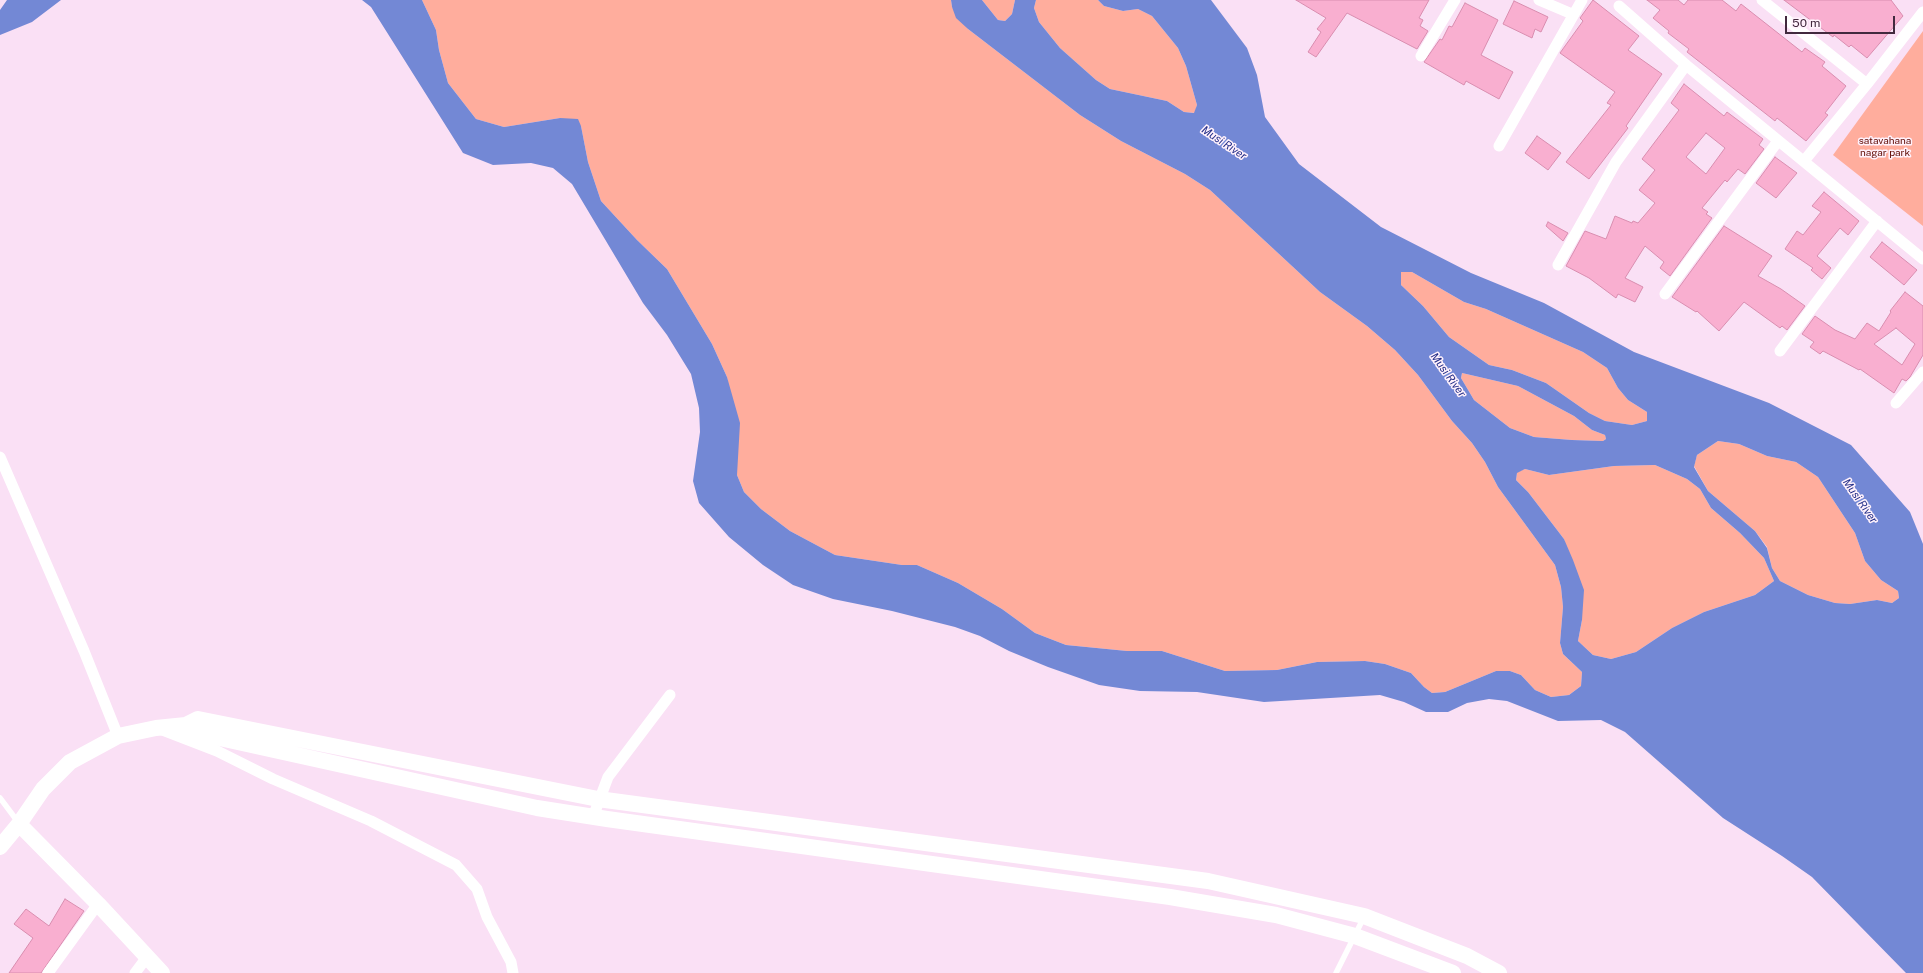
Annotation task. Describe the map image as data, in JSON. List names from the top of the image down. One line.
{"water":["Musi River"],"parks":["satavahana nagar park"],"scale_bar":"50 m"}
